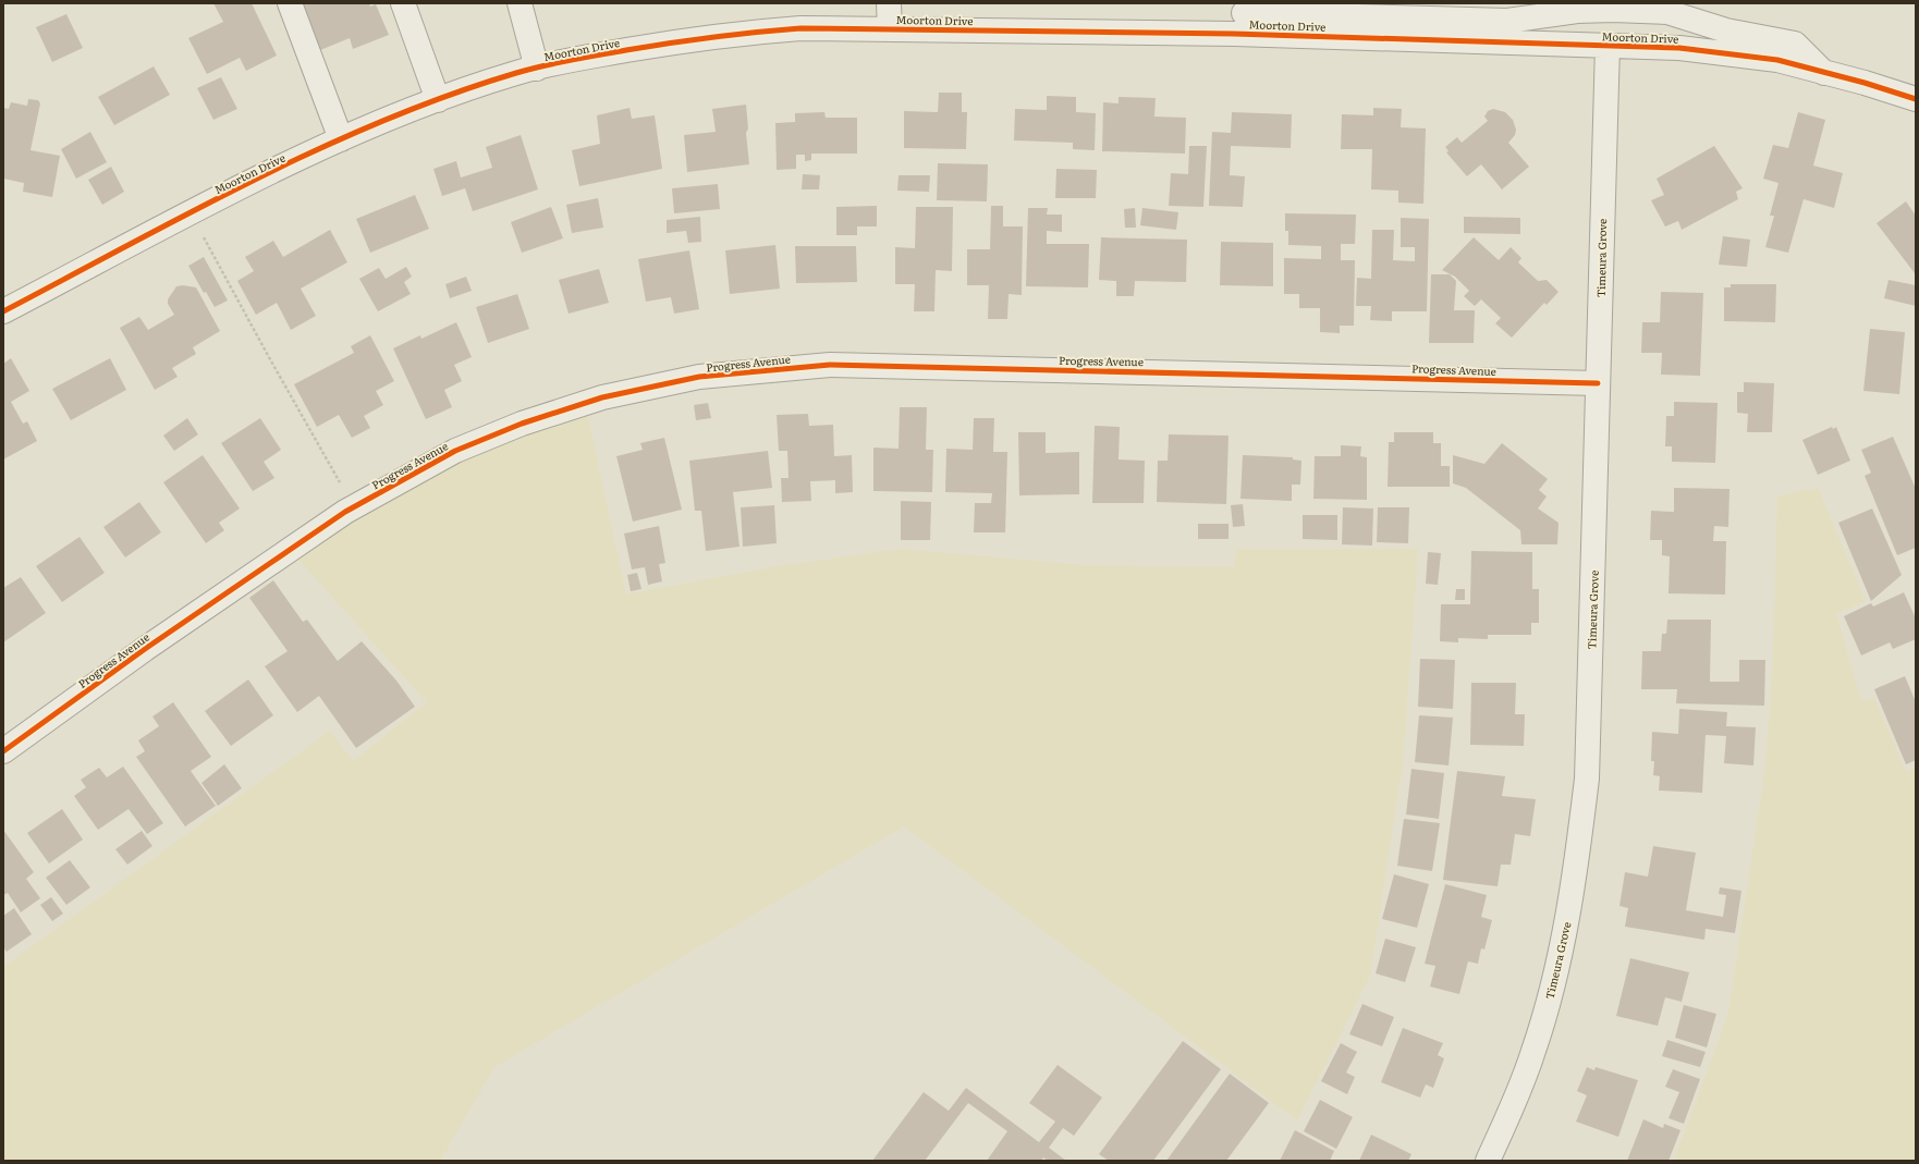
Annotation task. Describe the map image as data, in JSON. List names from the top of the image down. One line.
{"streets":{"street":["Moorton Drive","Timeura Grove","Progress Avenue"]},"crossings":[["Moorton Drive","Timeura Grove"],["Timeura Grove","Progress Avenue"]]}
